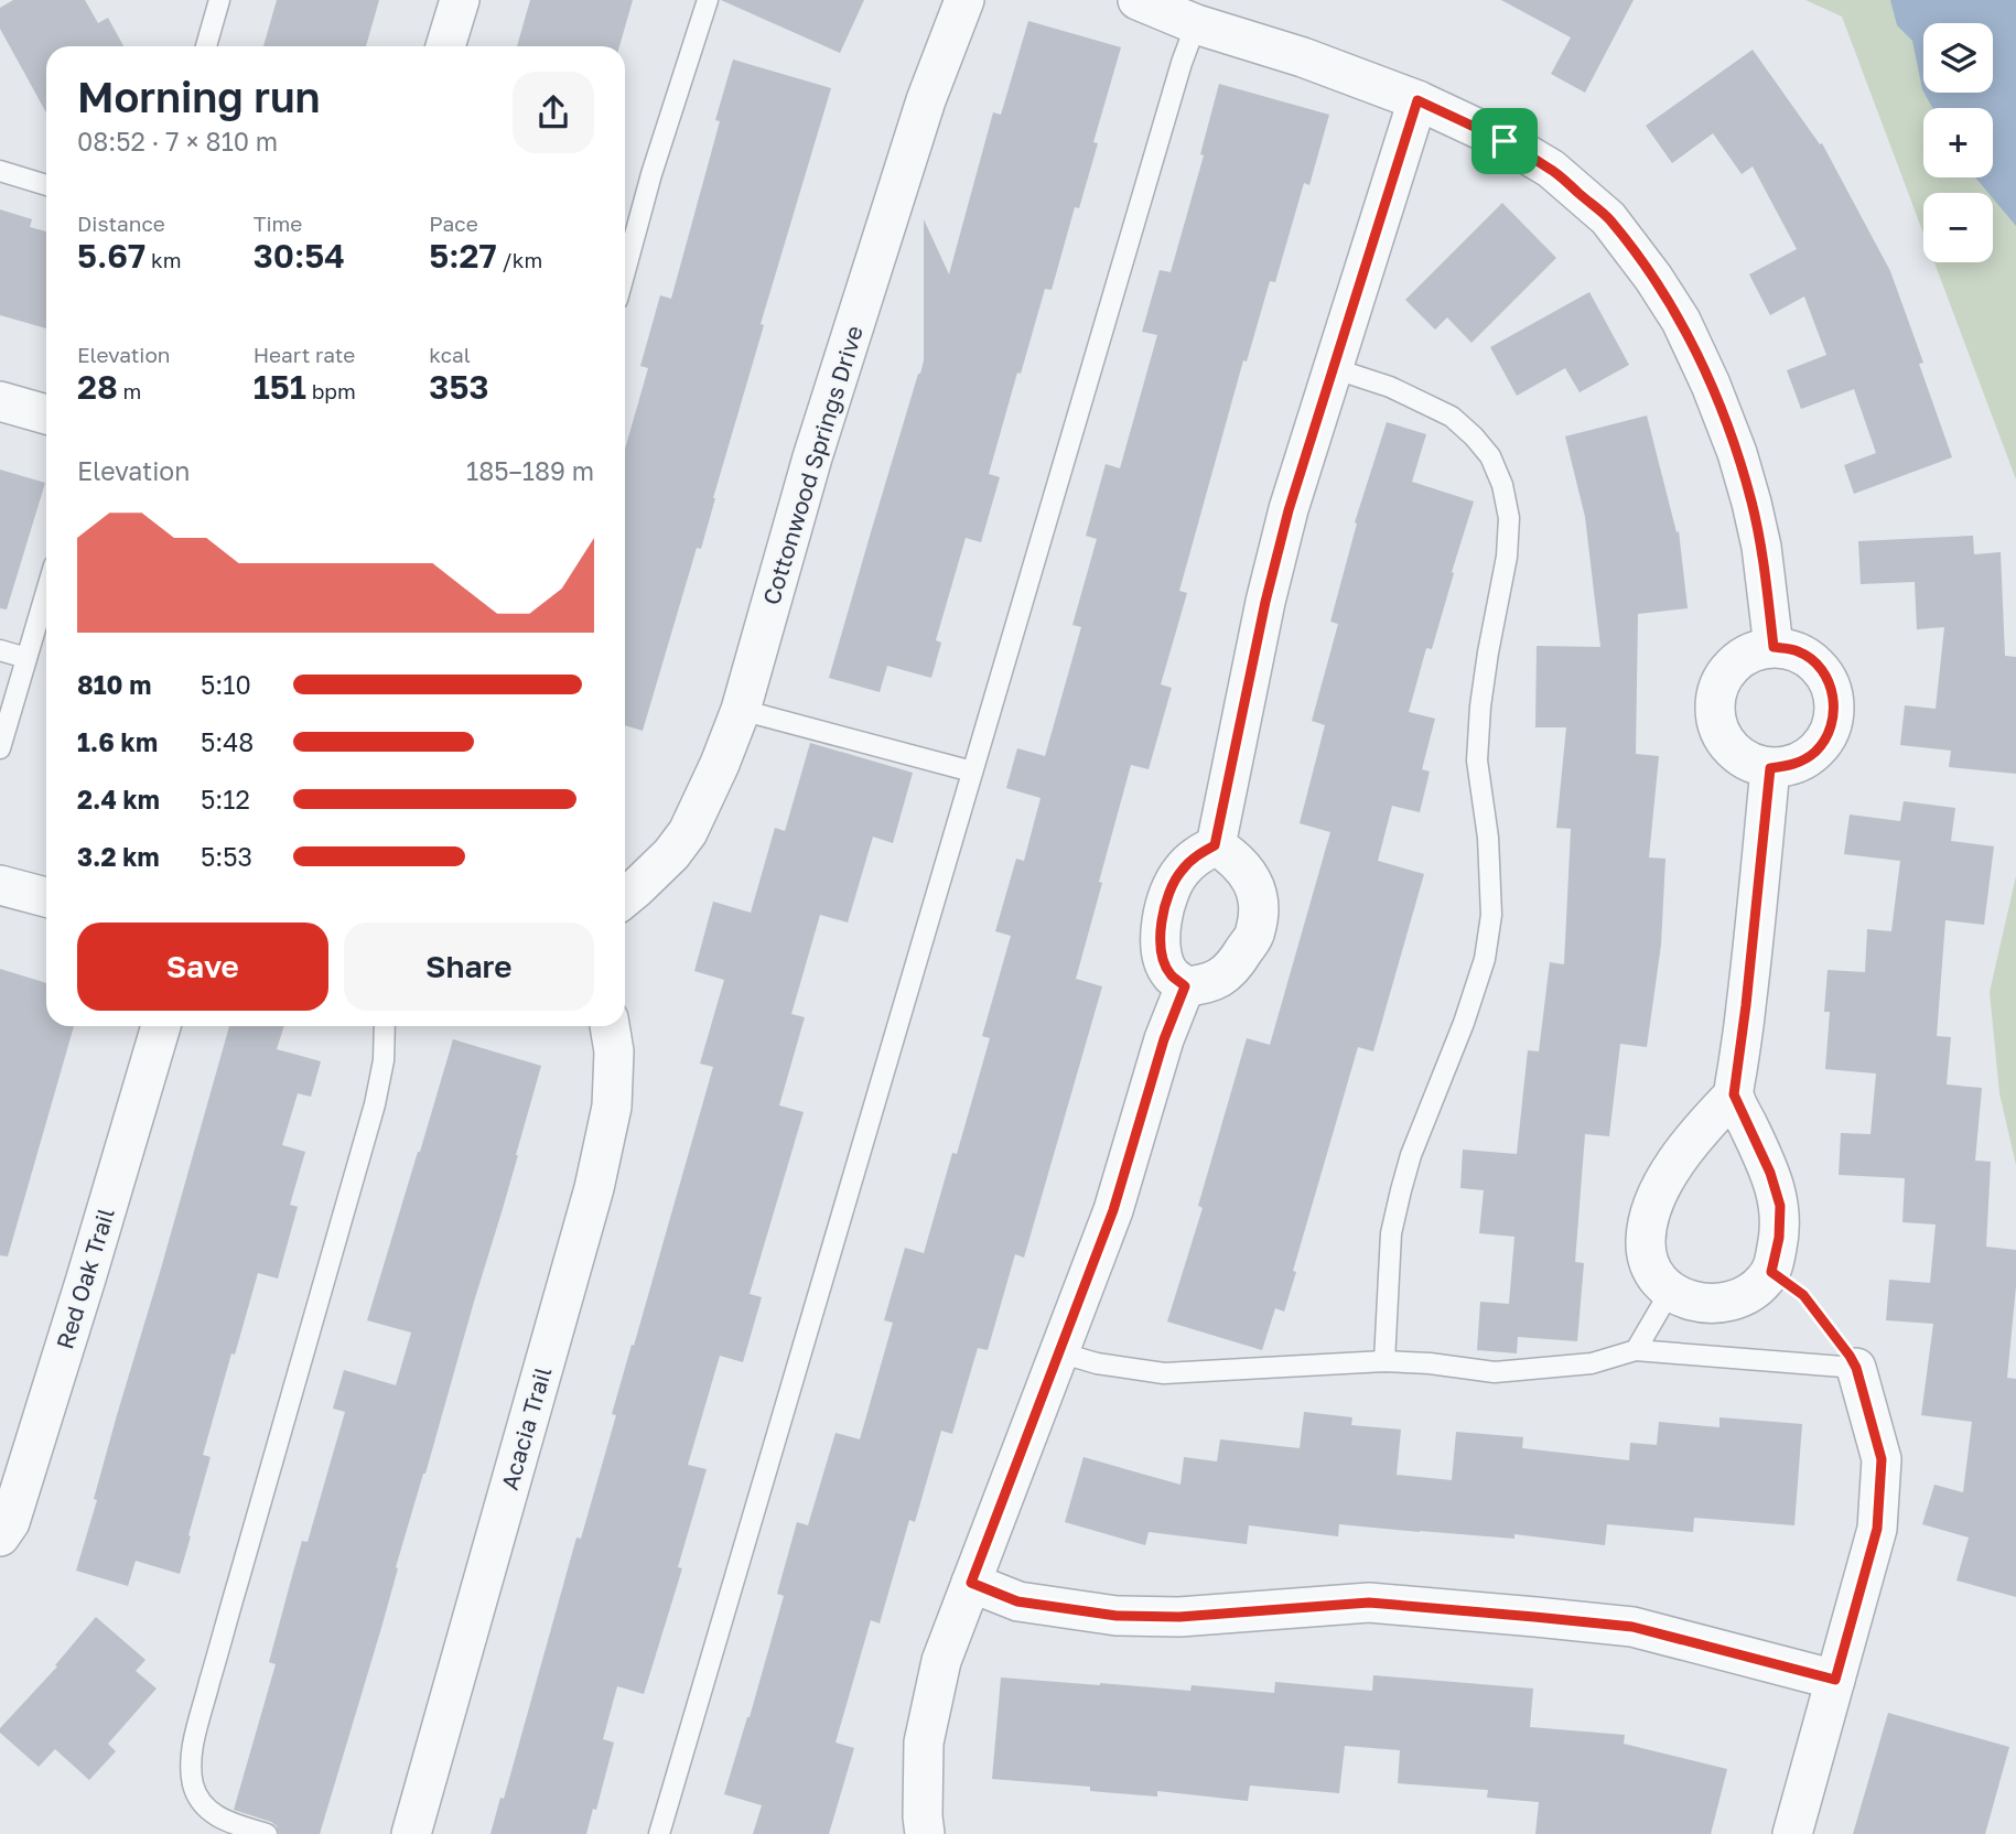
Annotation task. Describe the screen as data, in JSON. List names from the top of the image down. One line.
{"streets":{"street":["Cottonwood Springs Drive","Red Oak Trail","Acacia Trail"]},"page":{"map_buttons":["+","−"],"heading":["Morning run","08:52 · 7 × 810 m"],"stats":[["Distance","5.67 km"],["Time","30:54"],["Pace","5:27 /km"],["Elevation","28 m"],["Heart rate","151 bpm"],["kcal","353"]],"chart":["Elevation","185–189 m"],"list":[{"name":"810 m","note":"5:10"},{"name":"1.6 km","note":"5:48"},{"name":"2.4 km","note":"5:12"},{"name":"3.2 km","note":"5:53"}],"buttons":["Save","Share"]}}
